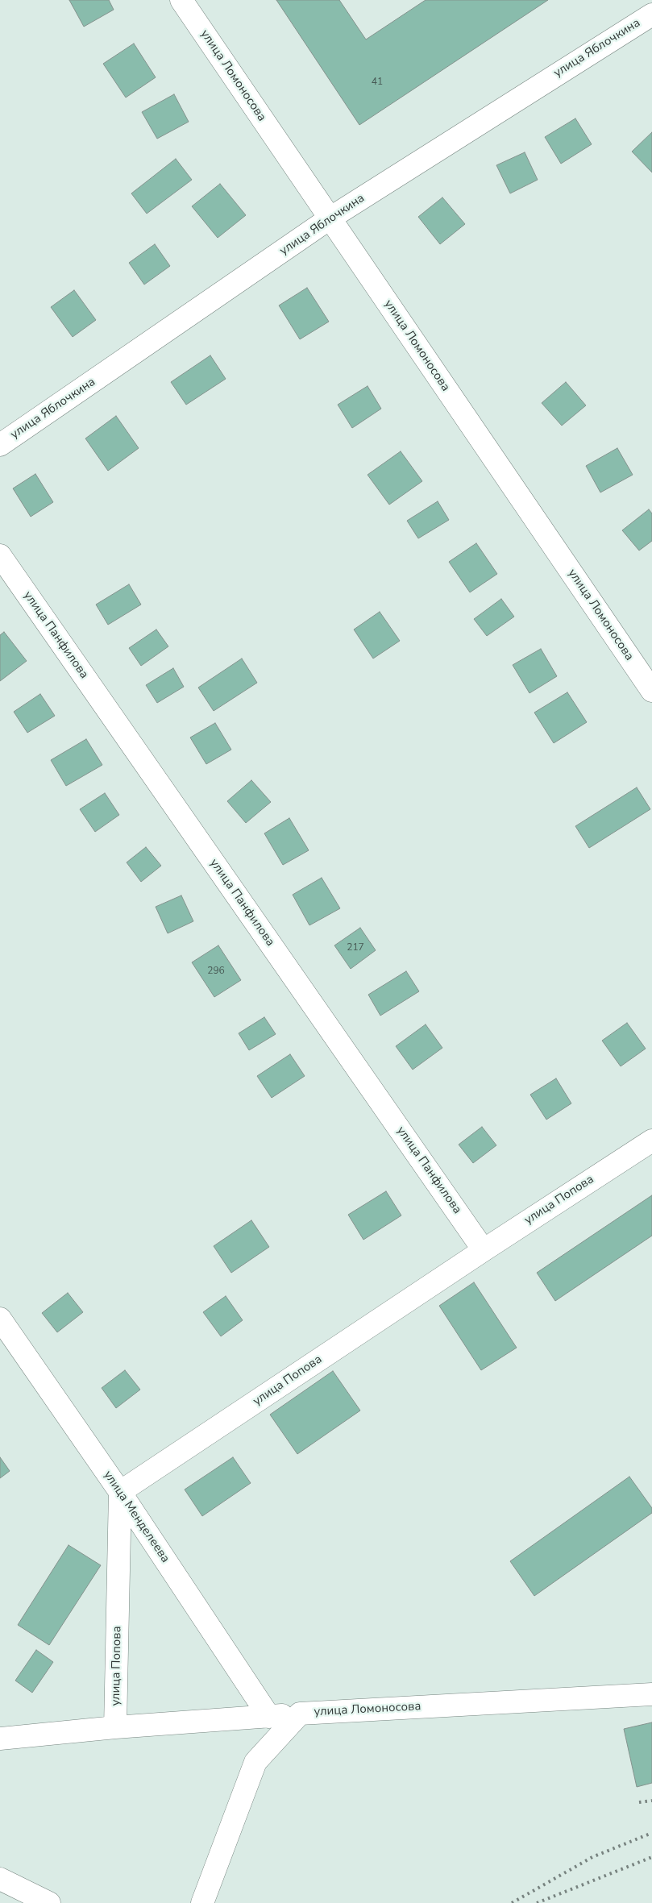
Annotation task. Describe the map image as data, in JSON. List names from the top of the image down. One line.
{"streets":{"street":["улица Яблочкина","улица Ломоносова","улица Панфилова","улица Попова","улица Менделеева"]},"crossings":[["улица Яблочкина","улица Ломоносова"],["улица Панфилова","улица Попова"],["улица Попова","улица Менделеева"]],"house_numbers":["41","217","296"]}
